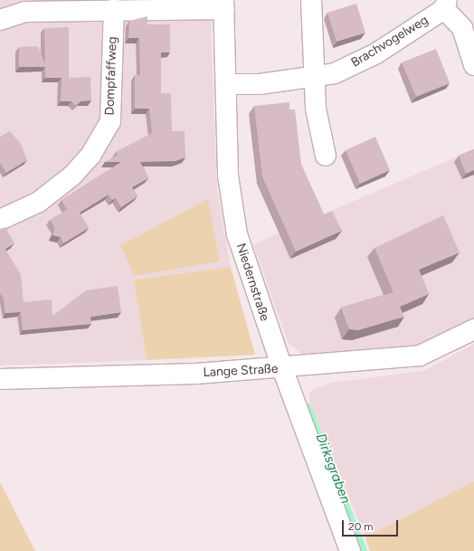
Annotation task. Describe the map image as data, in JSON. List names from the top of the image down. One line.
{"streets":{"street":["Brachvogelweg","Dompfaffweg","Niedernstraße","Lange Straße"]},"crossings":[["Brachvogelweg","Niedernstraße"],["Niedernstraße","Lange Straße"]],"water":["Dirksgraben"],"scale_bar":"20 m"}
